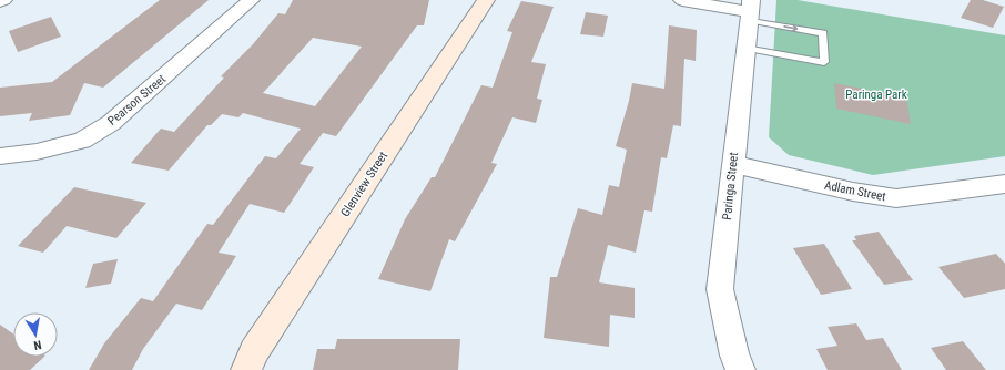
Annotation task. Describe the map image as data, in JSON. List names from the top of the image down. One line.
{"streets":{"street":["Pearson Street","Glenview Street","Paringa Street","Adlam Street"]},"crossings":[["Paringa Street","Adlam Street"]],"parks":["Paringa Park"],"north":"bottom"}
